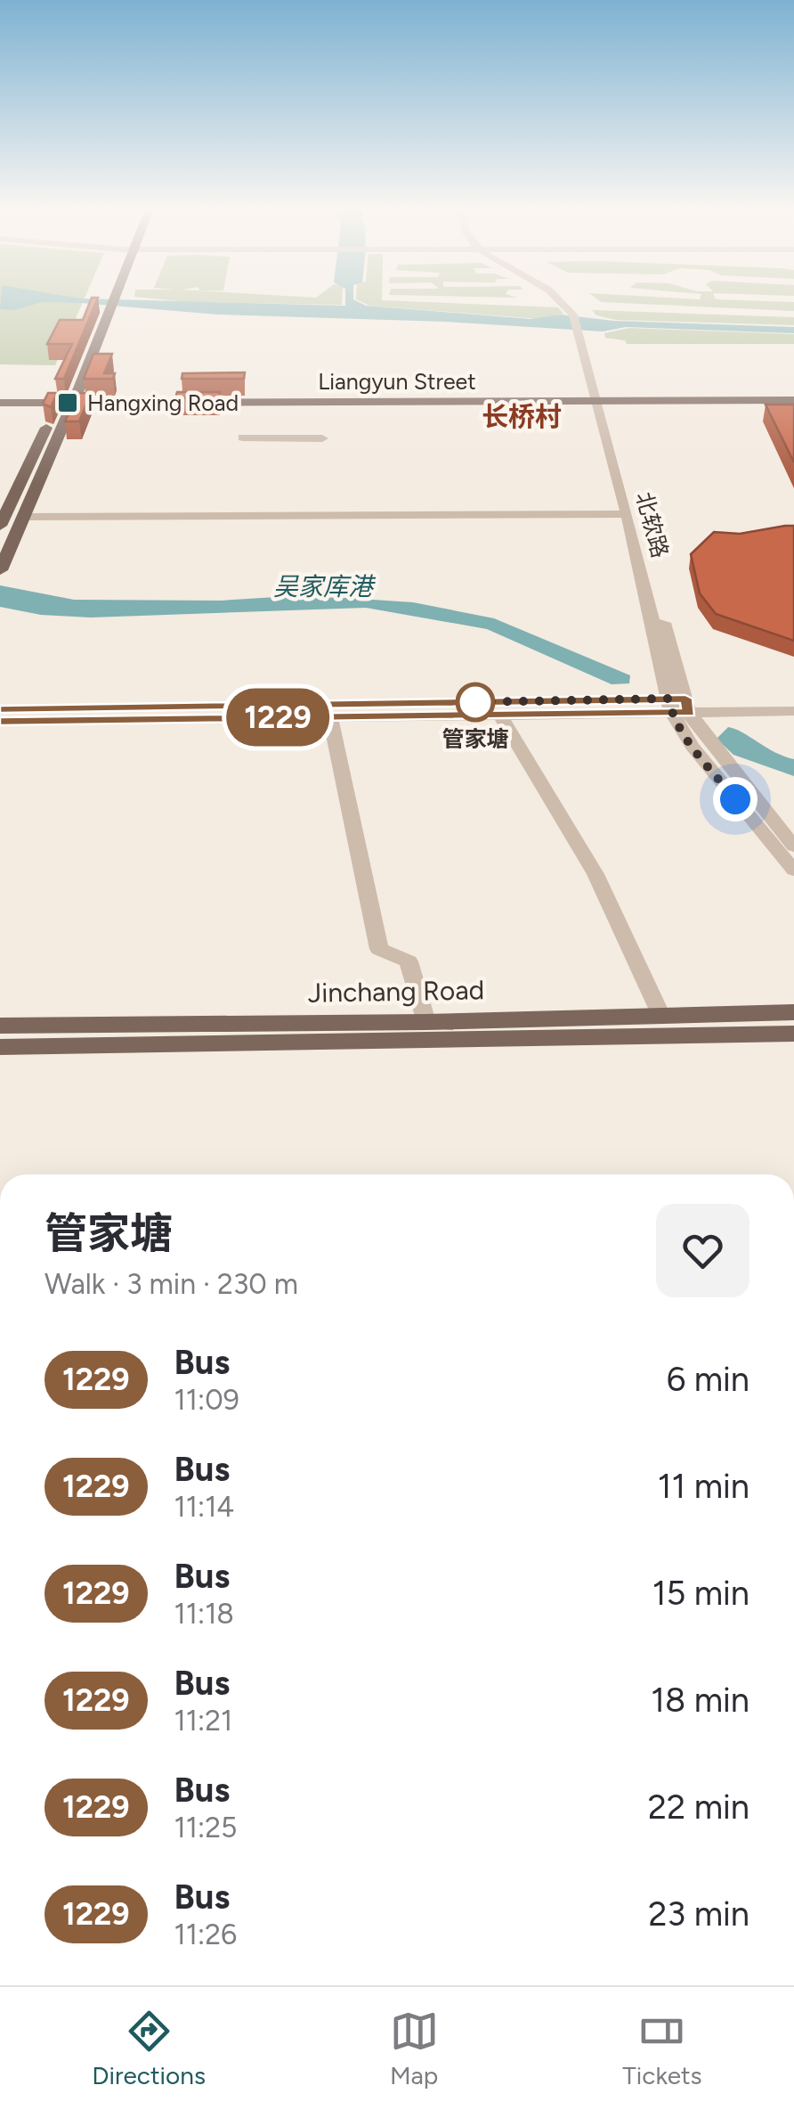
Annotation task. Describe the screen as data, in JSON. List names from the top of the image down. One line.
{"streets":{"main road":["Liangyun Street","Jinchang Road"],"street":["北软路"]},"crossings":[["Liangyun Street","北软路"]],"districts":["长桥村"],"water":["吴家库港"],"places":{"transit":["Hangxing Road"],"other":["管家塘"]},"lines":["bus line 1229"],"page":{"on_map":"1229","heading":["管家塘","Walk · 3 min · 230 m"],"list":[{"mark":"1229","name":"Bus","note":"11:09","value":"6 min"},{"mark":"1229","name":"Bus","note":"11:14","value":"11 min"},{"mark":"1229","name":"Bus","note":"11:18","value":"15 min"},{"mark":"1229","name":"Bus","note":"11:21","value":"18 min"},{"mark":"1229","name":"Bus","note":"11:25","value":"22 min"},{"mark":"1229","name":"Bus","note":"11:26","value":"23 min"}],"tabs":["Directions","Map","Tickets"]}}
